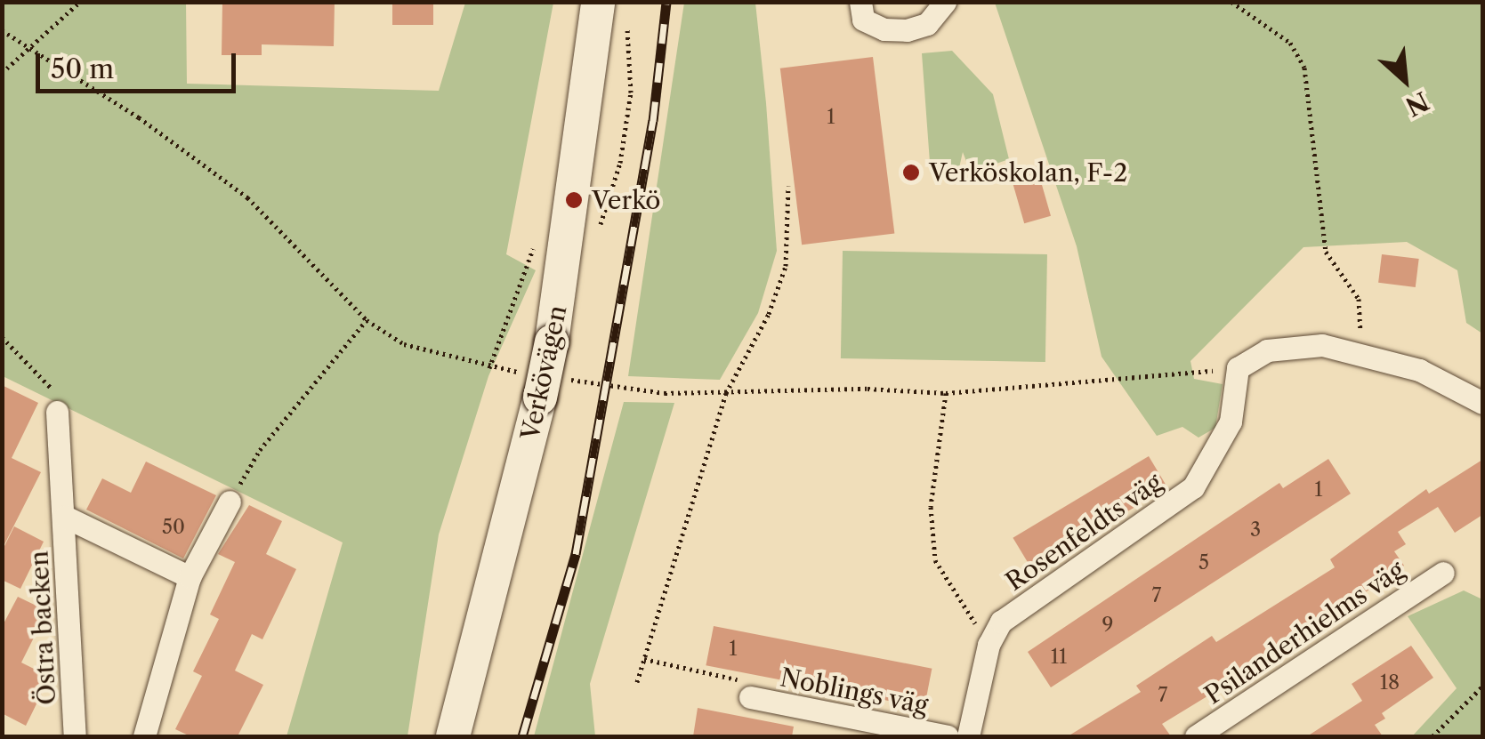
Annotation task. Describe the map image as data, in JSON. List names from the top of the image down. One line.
{"streets":{"main road":["Verkövägen"],"street":["Rosenfeldts väg","Östra backen","Psilanderhielms väg","Noblings väg"]},"places":["Verköskolan, F-2","Verkö"],"house_numbers":["1","1","50","3","5","7","9","1","11","18","7"],"scale_bar":"50 m","north":"bottom right"}
